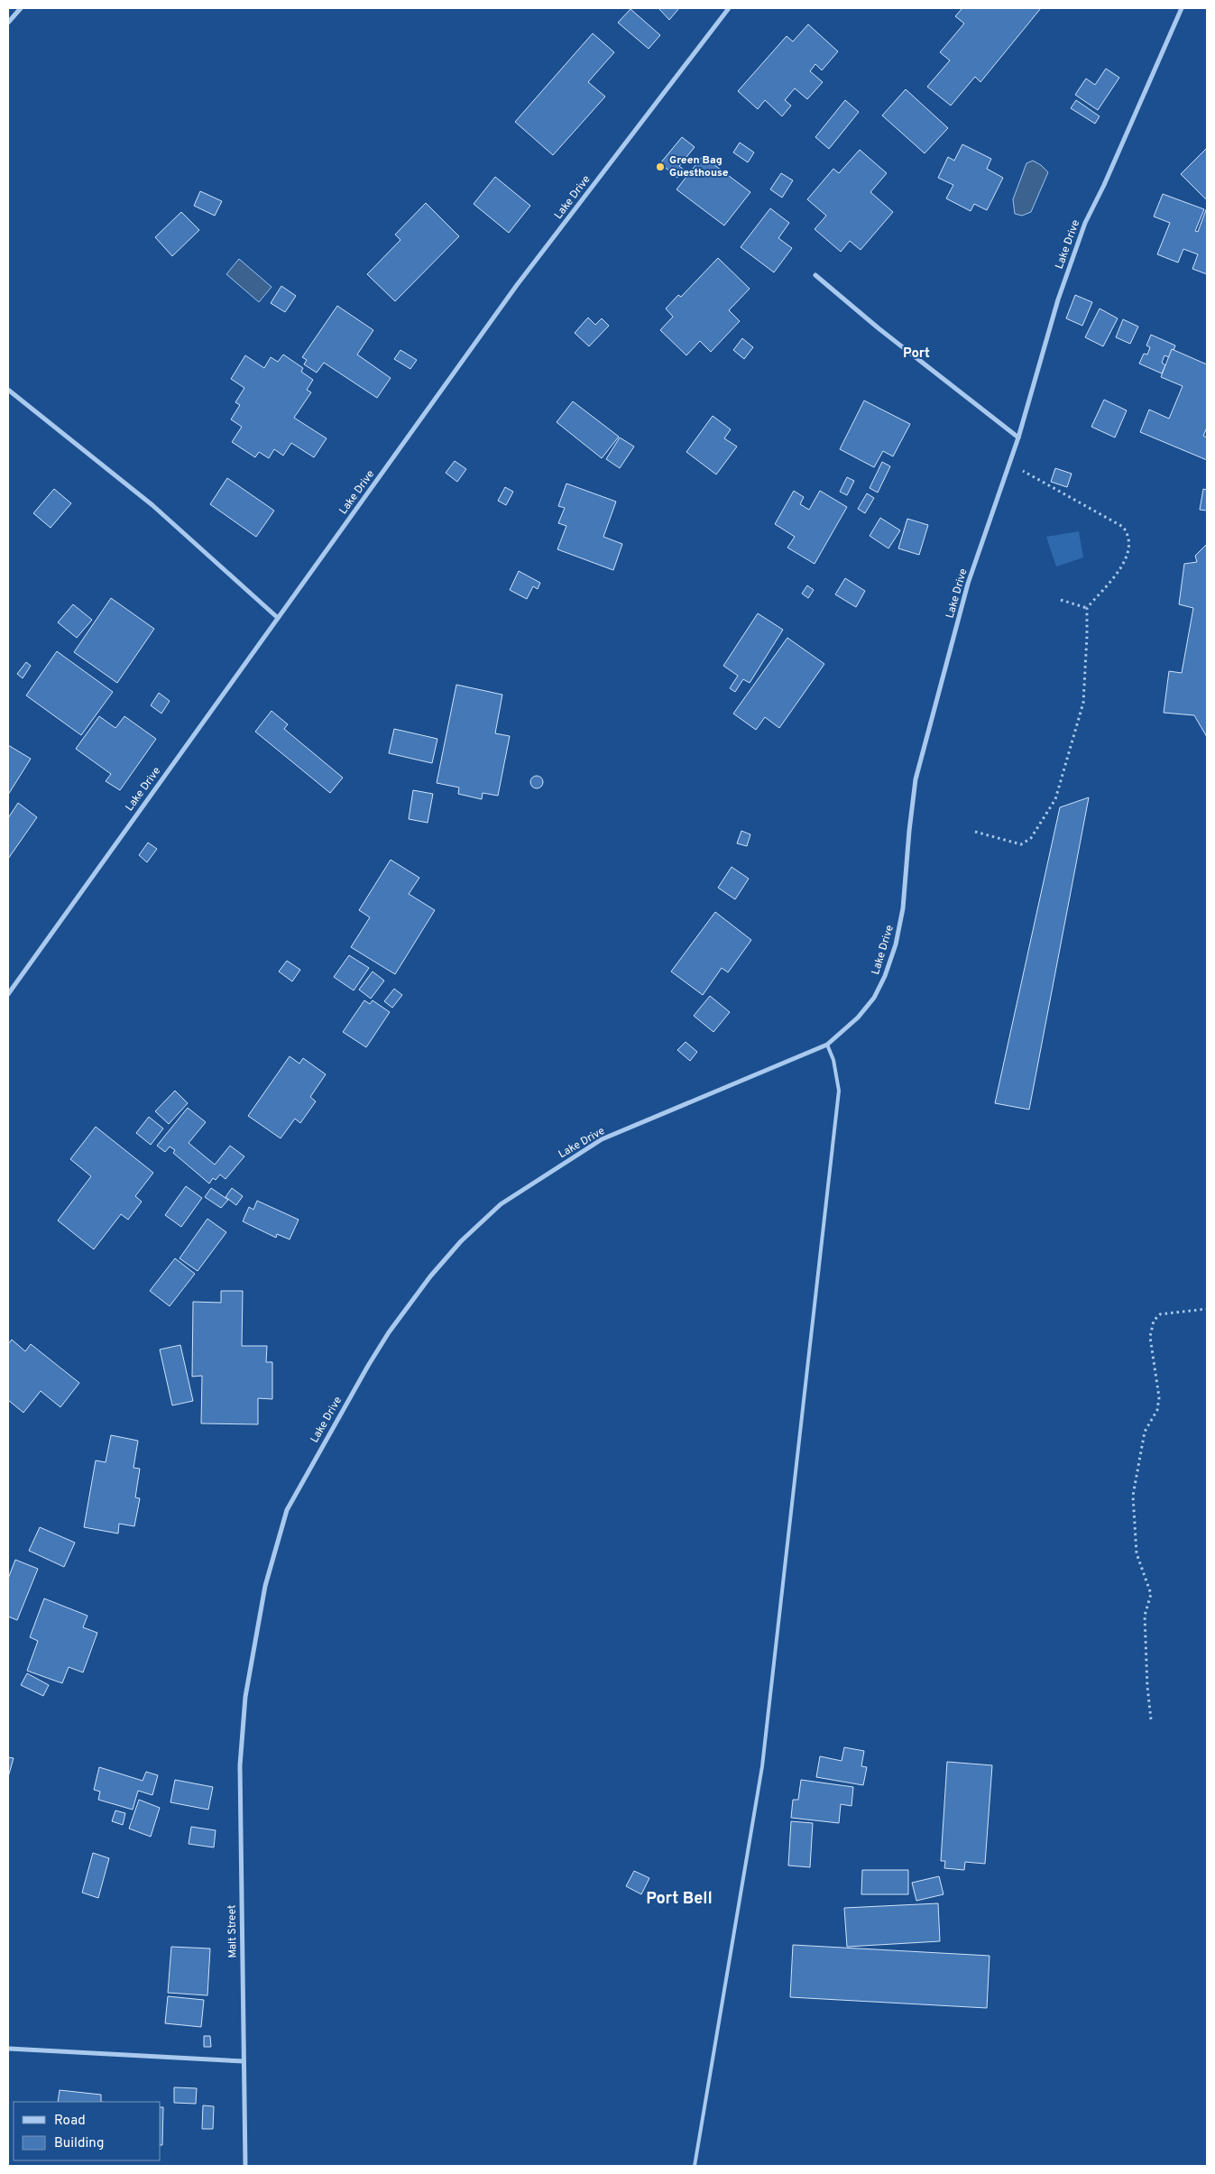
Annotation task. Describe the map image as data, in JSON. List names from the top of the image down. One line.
{"streets":{"street":["Lake Drive","Malt Street"]},"crossings":[["Lake Drive","Malt Street"]],"districts":["Port","Port Bell"],"places":["Green Bag Guesthouse"],"legend":["Road","Building"]}
